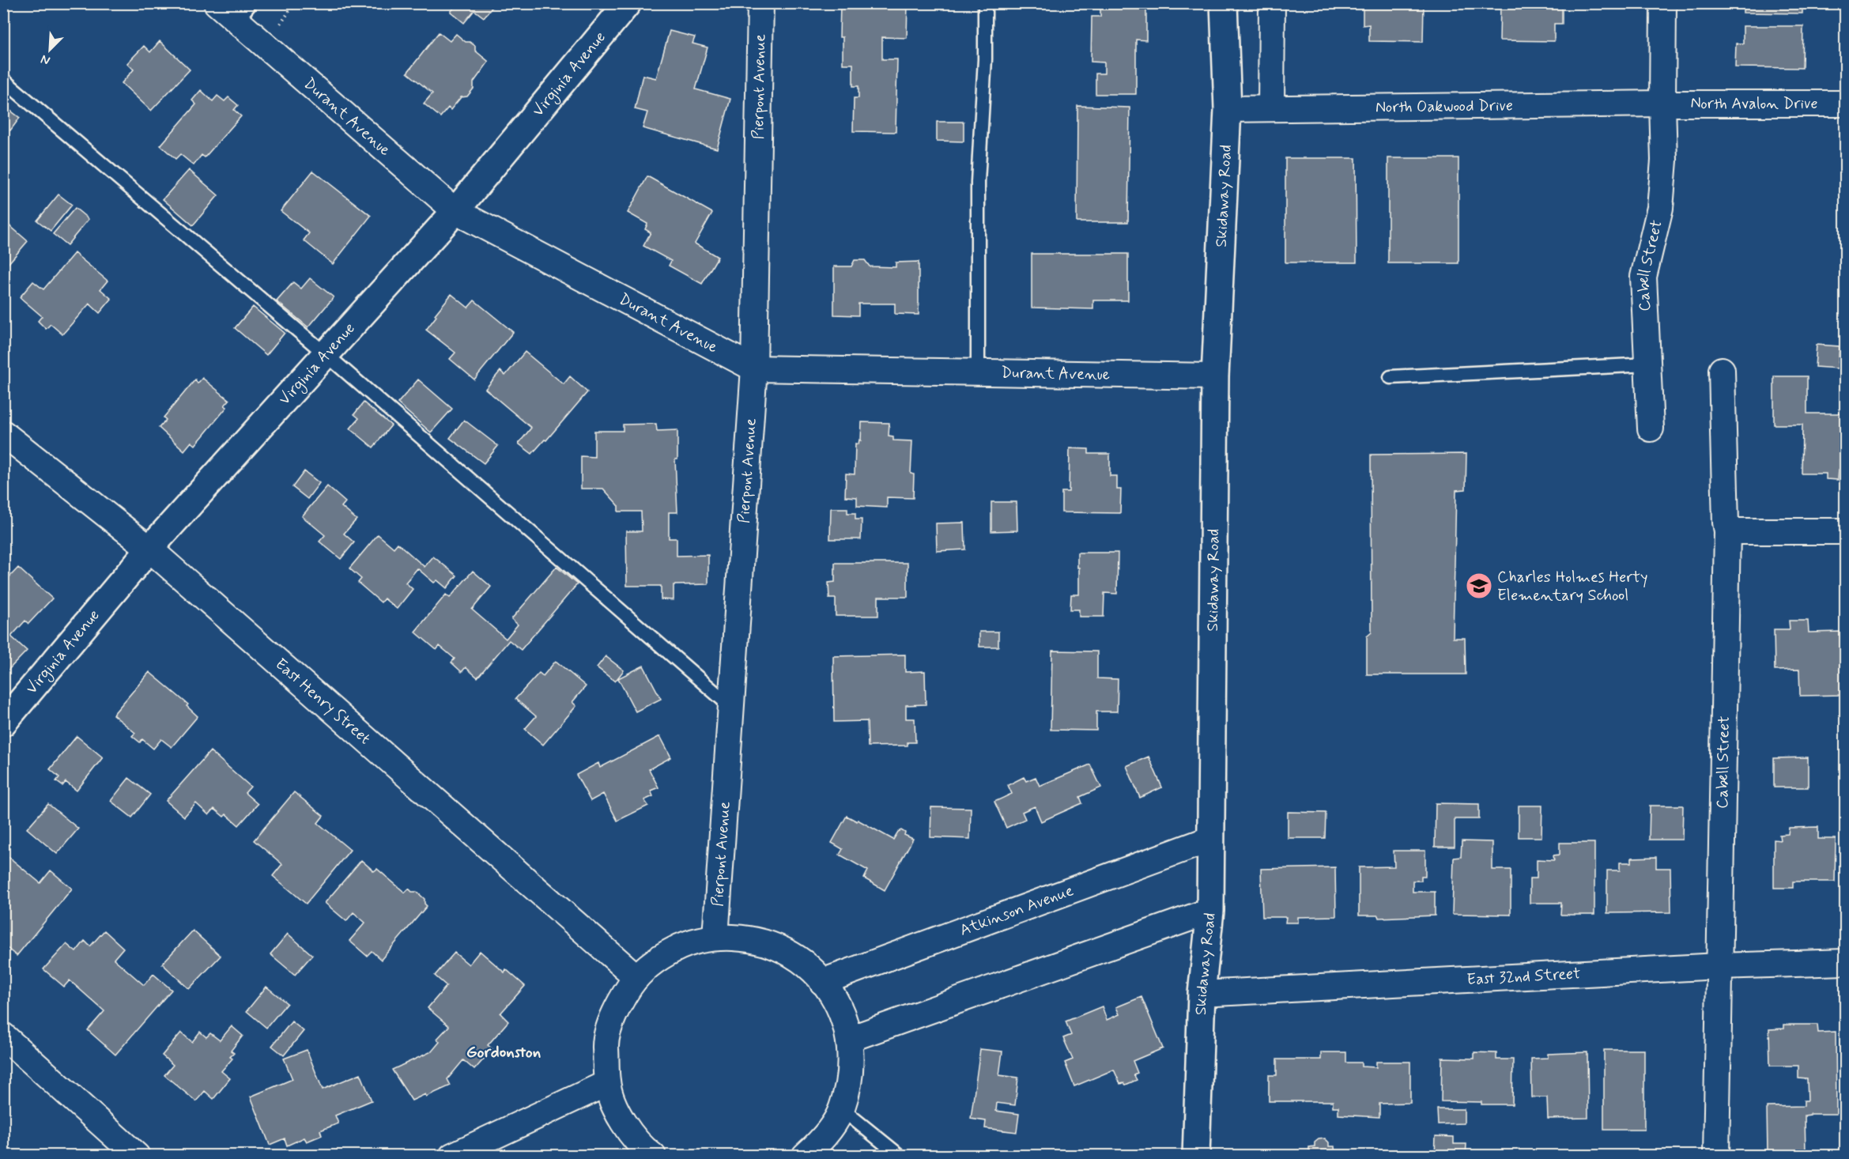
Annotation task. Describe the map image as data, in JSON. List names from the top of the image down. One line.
{"streets":{"main road":["Virginia Avenue","Skidaway Road"],"street":["Pierpont Avenue","North Avalon Drive","North Oakwood Drive","Durant Avenue","Cabell Street","East Henry Street","Atkinson Avenue","East 32nd Street"]},"crossings":[["Virginia Avenue","Durant Avenue"],["Virginia Avenue","East Henry Street"],["Pierpont Avenue","Durant Avenue"],["North Avalon Drive","North Oakwood Drive"],["North Avalon Drive","Cabell Street"],["North Oakwood Drive","Skidaway Road"],["North Oakwood Drive","Cabell Street"],["Durant Avenue","Skidaway Road"],["Skidaway Road","Atkinson Avenue"],["Skidaway Road","East 32nd Street"],["Cabell Street","East 32nd Street"]],"districts":["Gordonston"],"places":{"school or university":["Charles Holmes Herty Elementary School"]},"north":"bottom left"}
